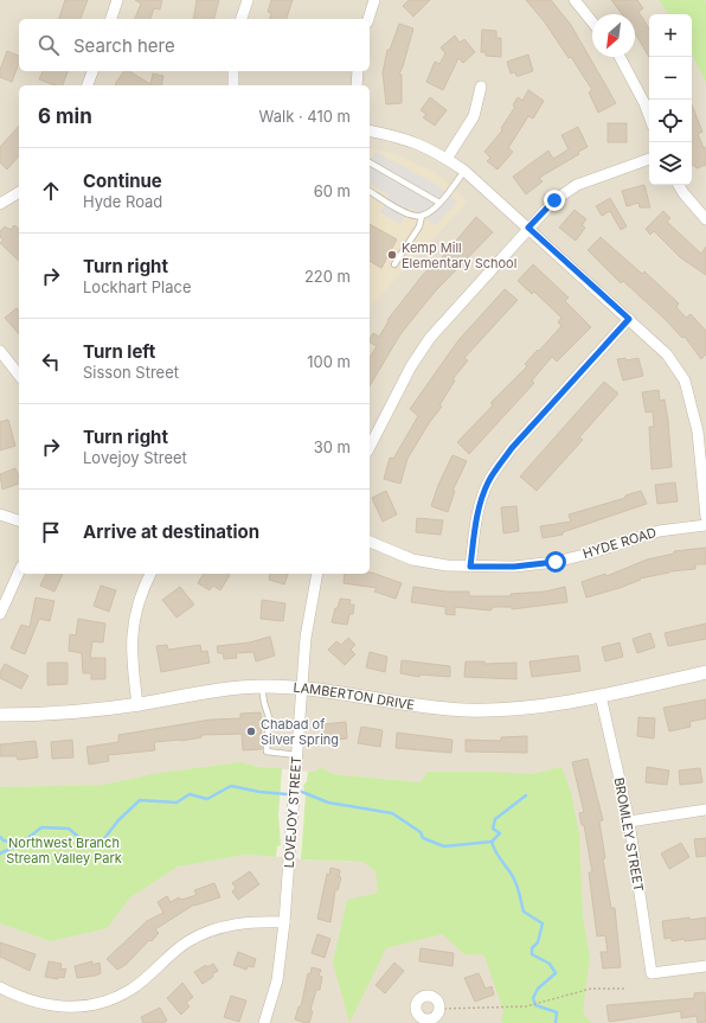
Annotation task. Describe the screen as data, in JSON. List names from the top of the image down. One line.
{"streets":{"street":["HYDE ROAD","LAMBERTON DRIVE","LOVEJOY STREET","BROMLEY STREET"]},"crossings":[["LAMBERTON DRIVE","LOVEJOY STREET"],["LAMBERTON DRIVE","BROMLEY STREET"]],"parks":["Northwest Branch Stream Valley Park"],"places":["Kemp Mill Elementary School","Chabad of Silver Spring"],"north":"bottom left","page":{"map_buttons":["+","−"],"search":"Search here","heading":["6 min","Walk · 410 m"],"list":[["Continue","Hyde Road","60 m"],["Turn right","Lockhart Place","220 m"],["Turn left","Sisson Street","100 m"],["Turn right","Lovejoy Street","30 m"],"Arrive at destination"]}}
